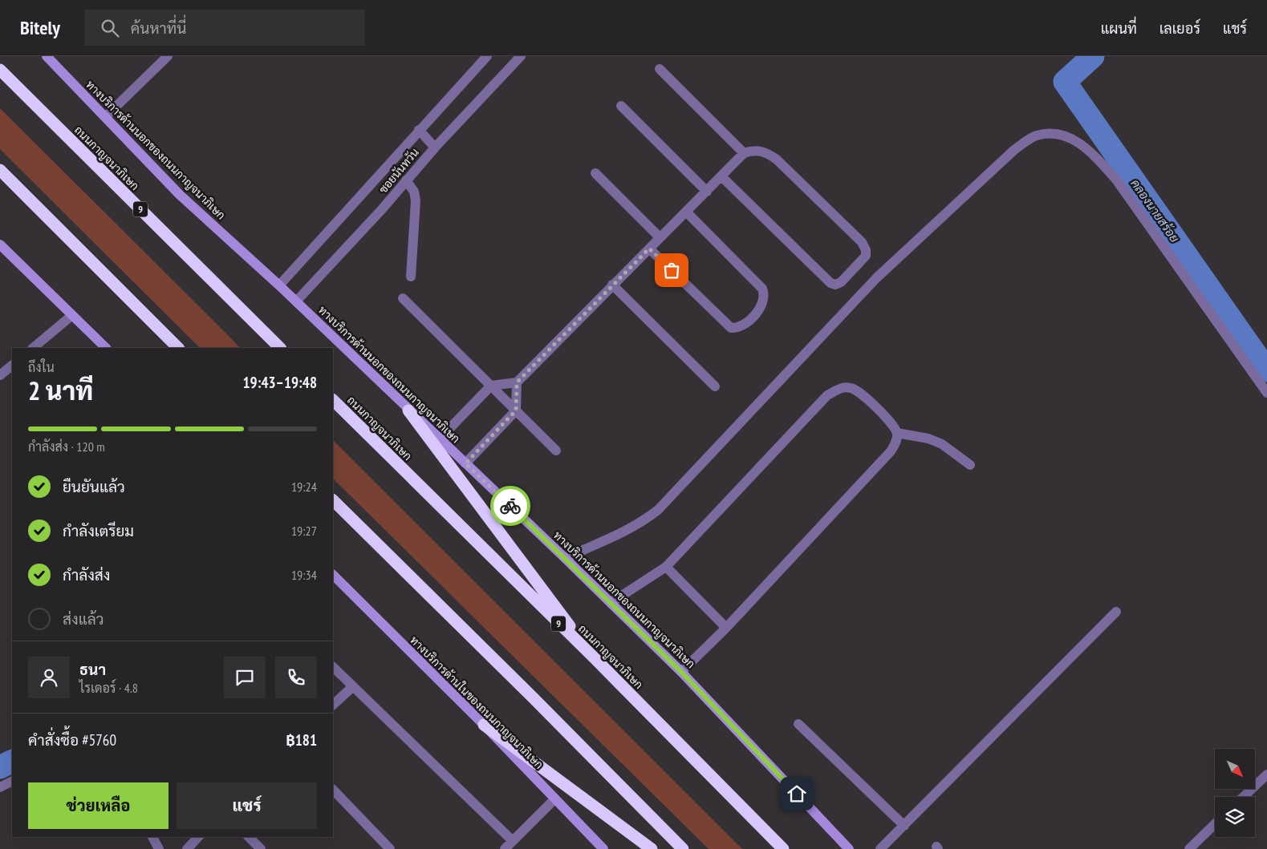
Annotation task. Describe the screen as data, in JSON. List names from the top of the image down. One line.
{"streets":{"highway":["ถนนกาญจนาภิเษก","9"],"main road":["ทางบริการด้านนอกของถนนกาญจนาภิเษก","ทางบริการด้านในของถนนกาญจนาภิเษก"],"street":["ซอยนันทวัน"]},"crossings":[["ทางบริการด้านนอกของถนนกาญจนาภิเษก","ซอยนันทวัน"]],"water":["คลองนายสร้อย"],"north":"bottom right","page":{"header":"Bitely","search":"ค้นหาที่นี่","nav":["แผนที่","เลเยอร์","แชร์"],"heading":["2 นาที","ถึงใน","19:43–19:48"],"panel":["ธนา","ไรเดอร์ · 4.8","คำสั่งซื้อ #5760","฿181"],"bar":"กำลังส่ง · 120 m","list":[["ยืนยันแล้ว","19:24"],["กำลังเตรียม","19:27"],["กำลังส่ง","19:34"],"ส่งแล้ว"],"buttons":["ช่วยเหลือ","แชร์"]}}
